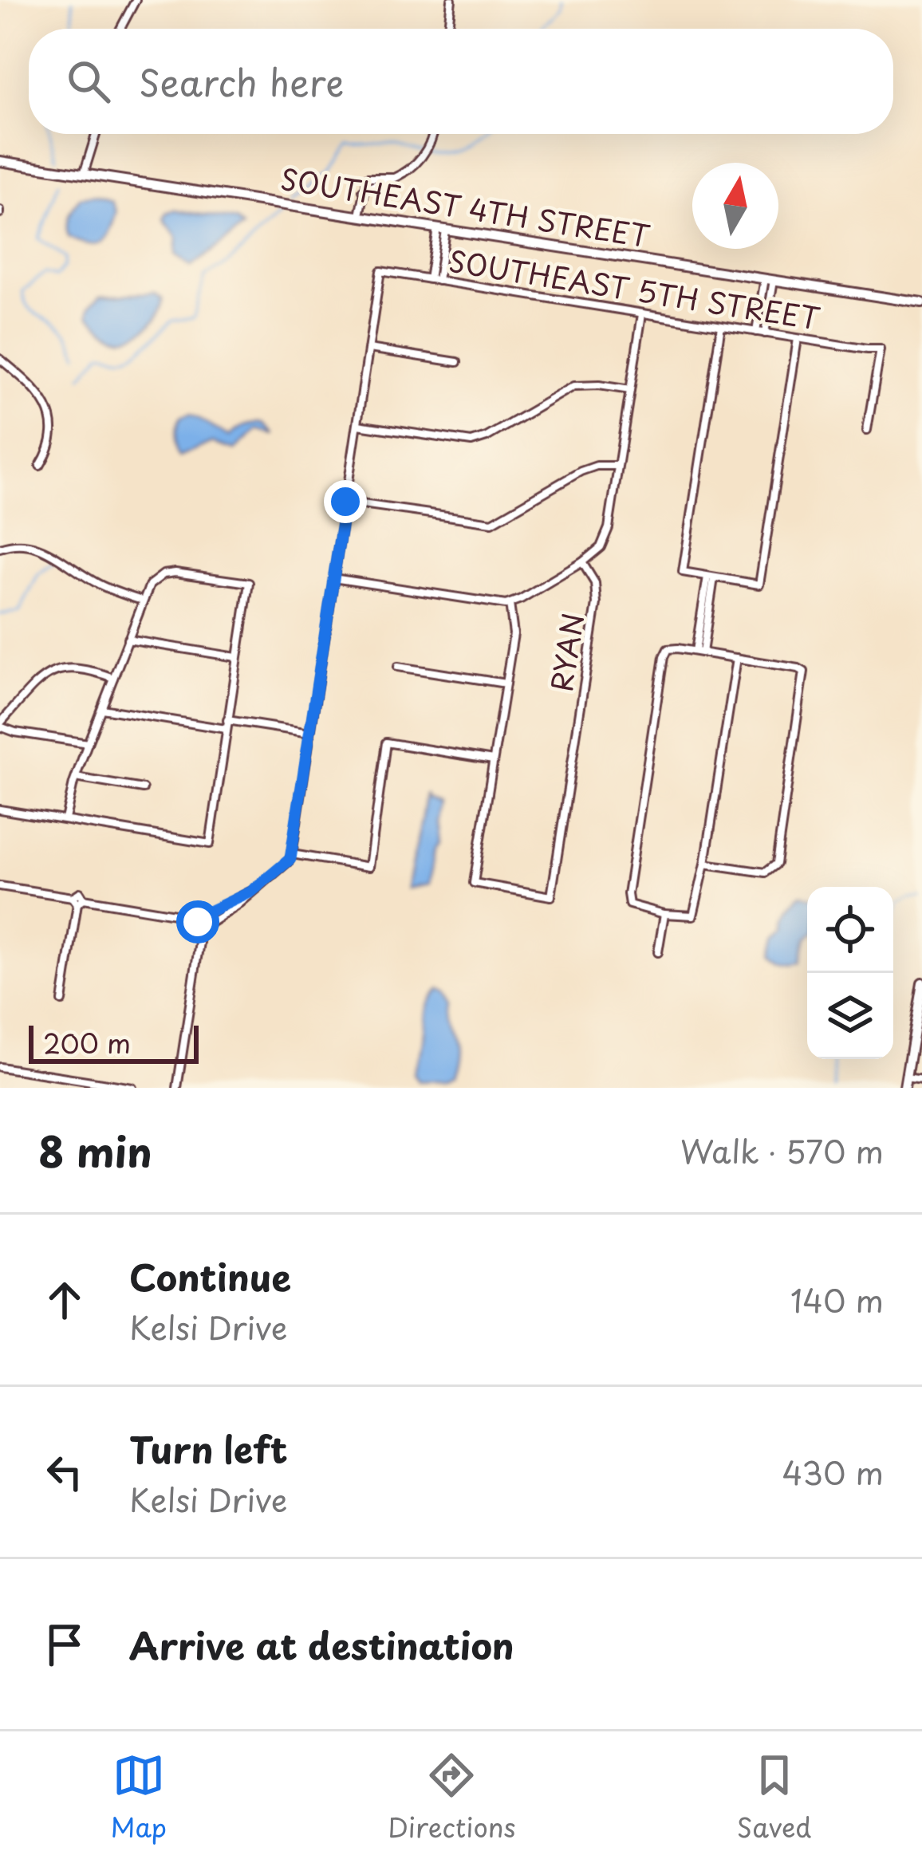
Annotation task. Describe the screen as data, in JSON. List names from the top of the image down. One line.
{"streets":{"main road":["SOUTHEAST 4TH STREET"],"street":["SOUTHEAST 5TH STREET","RYAN"]},"scale_bar":"200 m","north":"top","page":{"search":"Search here","scale":"200 m","heading":["8 min","Walk · 570 m"],"list":[["Continue","Kelsi Drive","140 m"],["Turn left","Kelsi Drive","430 m"],"Arrive at destination"],"nav":["Map","Directions","Saved"]}}
